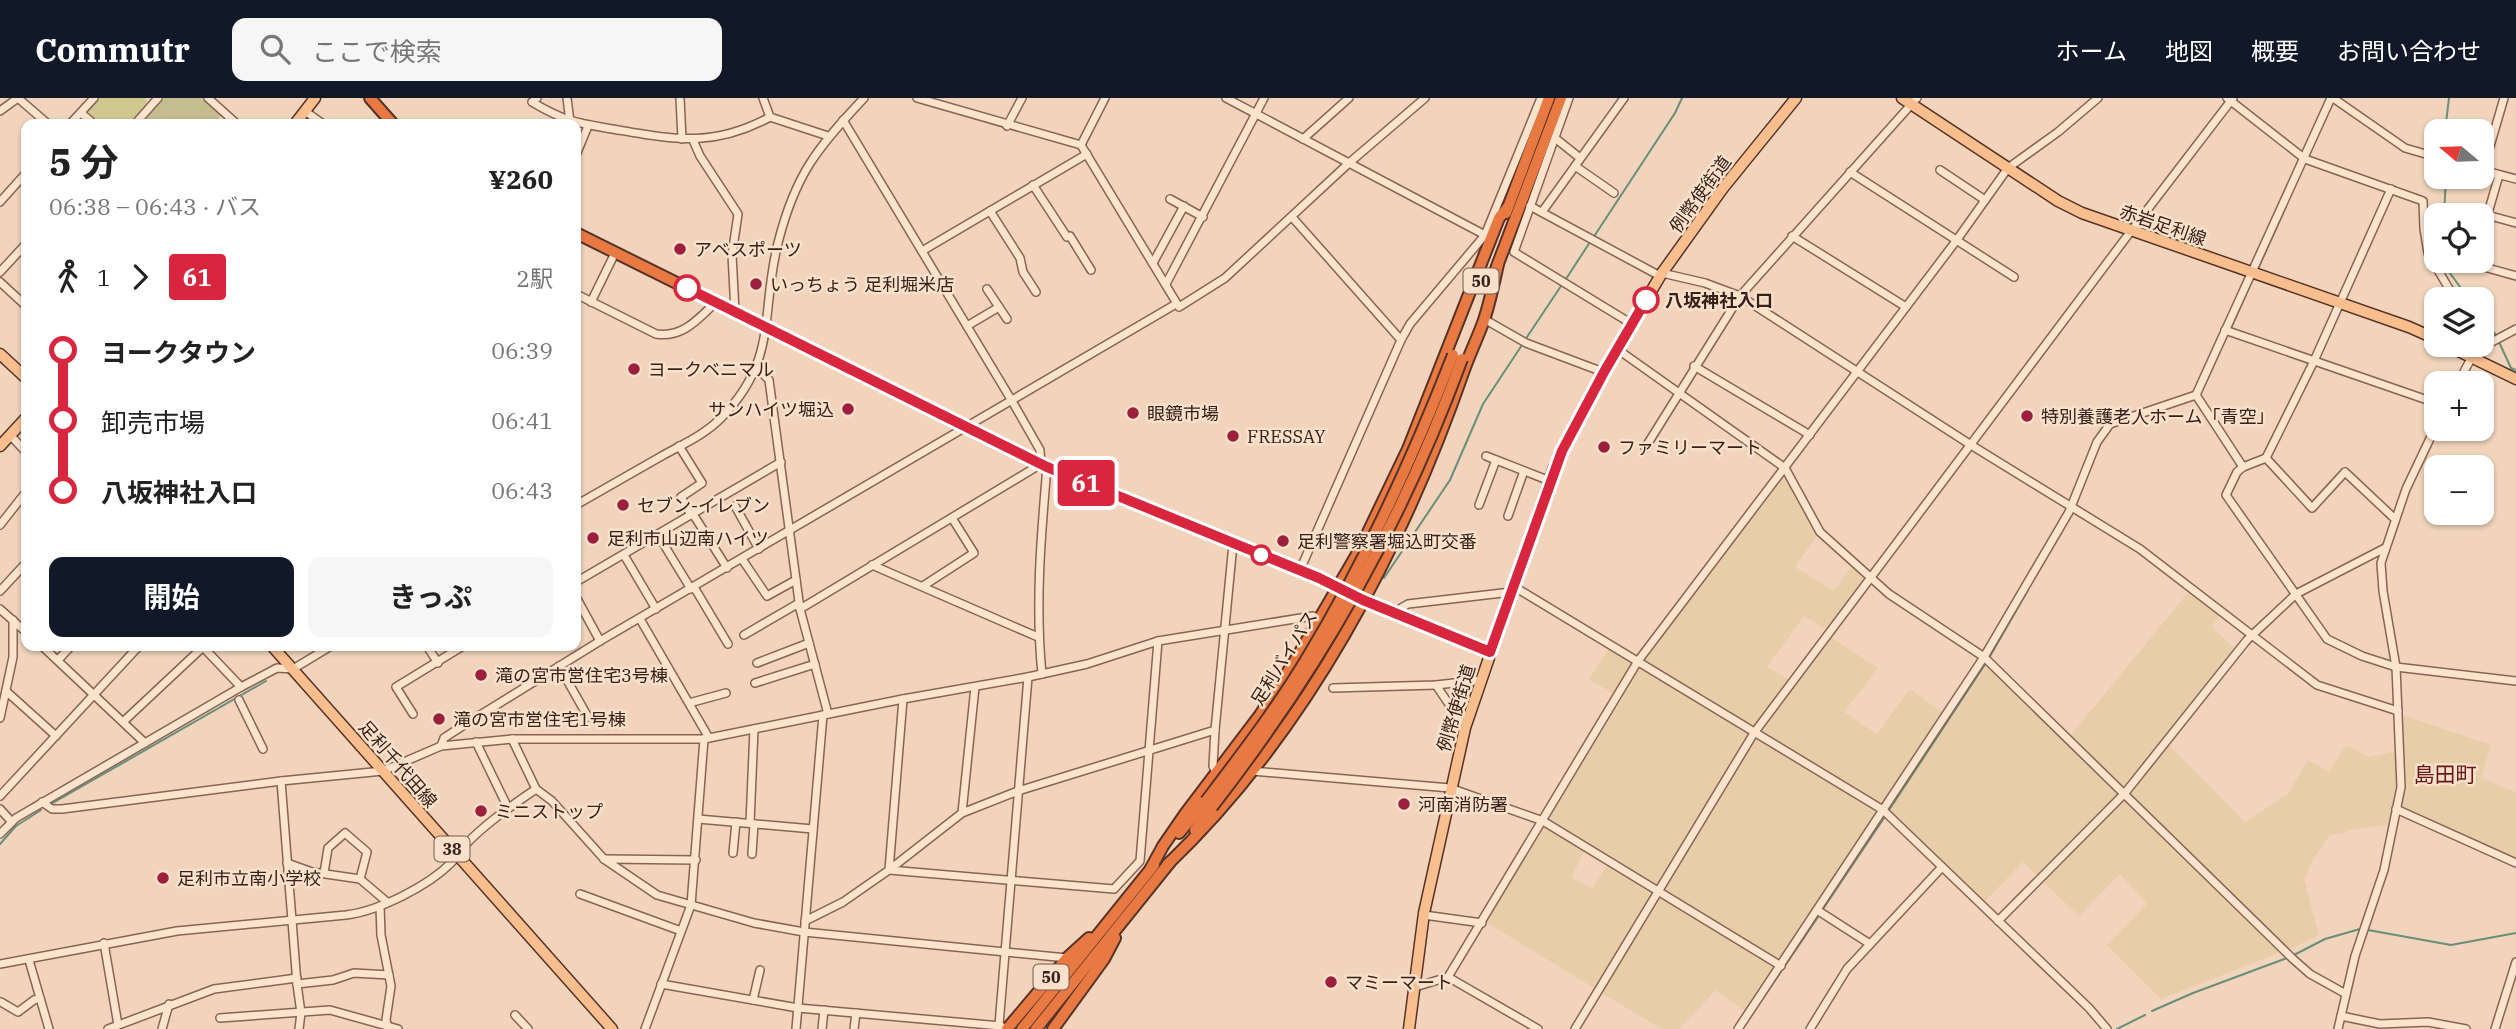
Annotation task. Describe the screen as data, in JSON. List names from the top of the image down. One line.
{"streets":{"highway":["50","足利バイパス"],"main road":["例幣使街道","赤岩足利線","足利千代田線","38"]},"crossings":[["50","足利バイパス"]],"districts":["島田町"],"places":["アベスポーツ","いっちょう 足利堀米店","八坂神社入口","ヨークベニマル","サンハイツ堀込","眼鏡市場","特別養護老人ホーム「青空」","FRESSAY","ファミリーマート","セブン-イレブン","足利市山辺南ハイツ","足利警察署堀込町交番","滝の宮市営住宅3号棟","滝の宮市営住宅1号棟","河南消防署","ミニストップ","足利市立南小学校","マミーマート"],"lines":["bus line 61"],"north":"left","page":{"header":"Commutr","search":"ここで検索","nav":["ホーム","地図","概要","お問い合わせ"],"on_map":"61","map_buttons":["+","−"],"heading":["5 分","06:38 – 06:43 · バス","¥260"],"legs":["1","61","2駅"],"list":[{"name":"ヨークタウン","value":"06:39"},{"name":"卸売市場","value":"06:41"},{"name":"八坂神社入口","value":"06:43"}],"buttons":["開始","きっぷ"]}}
